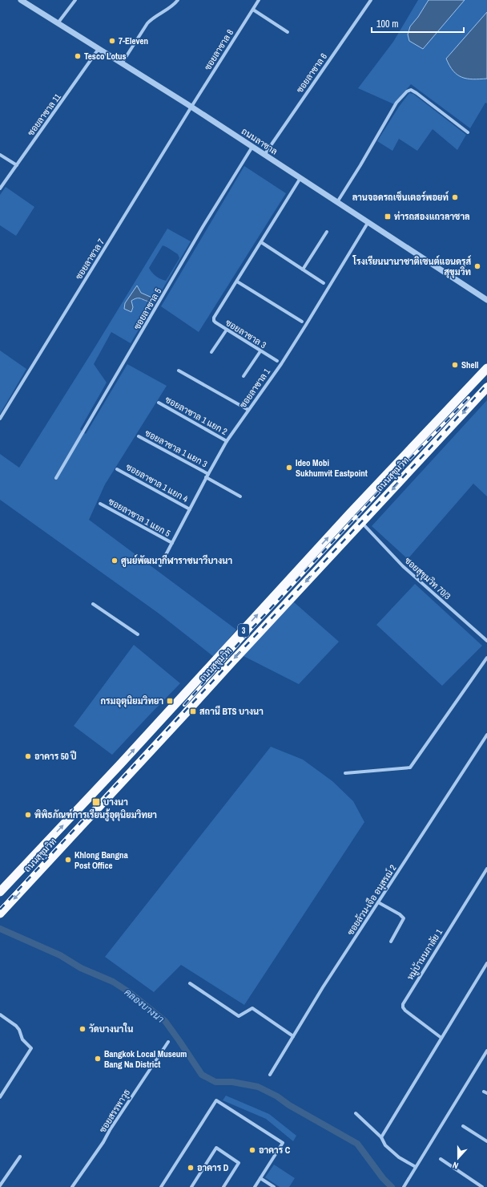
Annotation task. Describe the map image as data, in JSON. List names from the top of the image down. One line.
{"streets":{"highway":["ถนนสุขุมวิท","3"],"street":["ซอยลาซาล 8","ซอยลาซาล 6","ซอยลาซาล 11","ถนนลาซาล","ซอยลาซาล 7","ซอยลาซาล 5","ซอยลาซาล 3","ซอยลาซาล 1","ซอยลาซาล 1 แยก 2","ซอยลาซาล 1 แยก 3","ซอยลาซาล 1 แยก 4","ซอยลาซาล 1 แยก 5","ซอยสุขุมวิท 70/3","ซอยล้วน-เจือ อนุสรณ์ 2","หมู่บ้านนภาลัย 1","ซอยสรรพาวุธ"]},"crossings":[["ซอยลาซาล 8","ถนนลาซาล"],["ซอยลาซาล 8","ซอยลาซาล 7"],["ซอยลาซาล 6","ถนนลาซาล"],["ซอยลาซาล 11","ถนนลาซาล"],["ถนนลาซาล","ซอยลาซาล 7"],["ถนนลาซาล","ซอยลาซาล 5"],["ถนนลาซาล","ซอยลาซาล 3"],["ถนนลาซาล","ซอยลาซาล 1"],["ซอยลาซาล 1","ซอยลาซาล 1 แยก 2"],["ซอยลาซาล 1","ซอยลาซาล 1 แยก 3"],["ซอยลาซาล 1","ซอยลาซาล 1 แยก 4"],["ซอยลาซาล 1","ซอยลาซาล 1 แยก 5"],["ถนนสุขุมวิท","ซอยสุขุมวิท 70/3"]],"water":["คลองบางนา"],"places":{"other":["7-Eleven","Tesco Lotus","ลานจอดรถเซ็นเตอร์พอยท์","โรงเรียนนานาชาติเซนต์แอนดรูส์ สุขุมวิท","Shell","Ideo Mobi Sukhumvit Eastpoint","ศูนย์พัฒนากีฬาราชนาวีบางนา","อาคาร 50 ปี","พิพิธภัณฑ์การเรียนรู้อุตุนิยมวิทยา","Khlong Bangna Post Office","วัดบางนาใน","Bangkok Local Museum Bang Na District","อาคาร C","อาคาร D"],"transit":["ท่ารถสองแถวลาซาล","กรมอุตุนิยมวิทยา","สถานี BTS บางนา","บางนา"]},"scale_bar":"100 m","north":"bottom"}
